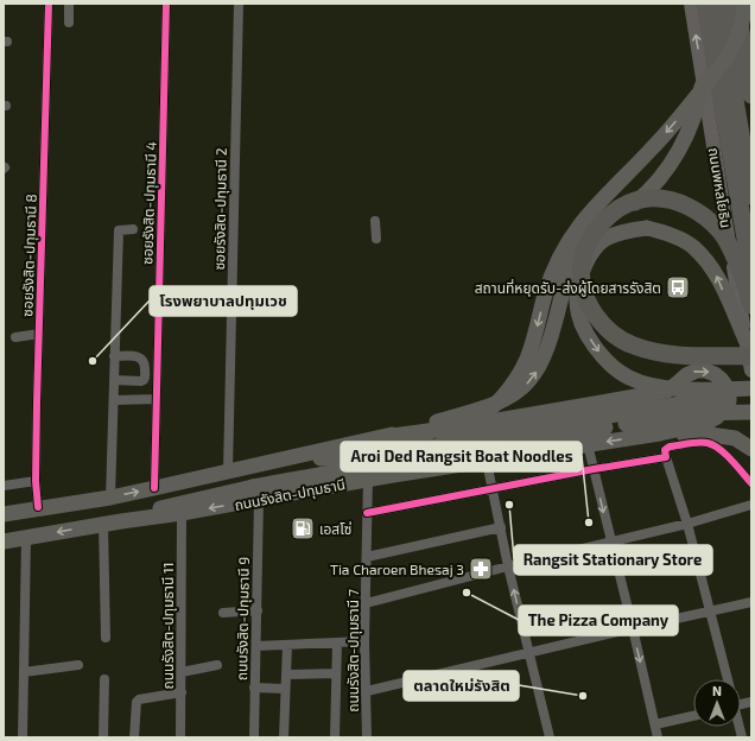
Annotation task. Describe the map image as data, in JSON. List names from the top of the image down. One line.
{"streets":{"highway":["ถนนพหลโยธิน"],"main road":["ถนนรังสิต-ปทุมธานี"],"street":["ซอยรังสิต-ปทุมธานี 4","ซอยรังสิต-ปทุมธานี 2","ซอยรังสิต-ปทุมธานี 8","ถนนรังสิต-ปทุมธานี 9","ถนนรังสิต-ปทุมธานี 11","ถนนรังสิต-ปทุมธานี 7"]},"crossings":[["ถนนรังสิต-ปทุมธานี","ถนนรังสิต-ปทุมธานี 9"],["ถนนรังสิต-ปทุมธานี","ถนนรังสิต-ปทุมธานี 11"],["ถนนรังสิต-ปทุมธานี","ถนนรังสิต-ปทุมธานี 7"]],"places":{"bus stop":["สถานที่หยุดรับ-ส่งผู้โดยสารรังสิต"],"other":["โรงพยาบาลปทุมเวช","Rangsit Stationary Store","Aroi Ded Rangsit Boat Noodles","The Pizza Company","ตลาดใหม่รังสิต"],"fuel station":["เอสโซ่"],"pharmacy":["Tia Charoen Bhesaj 3"]},"north":"top"}
